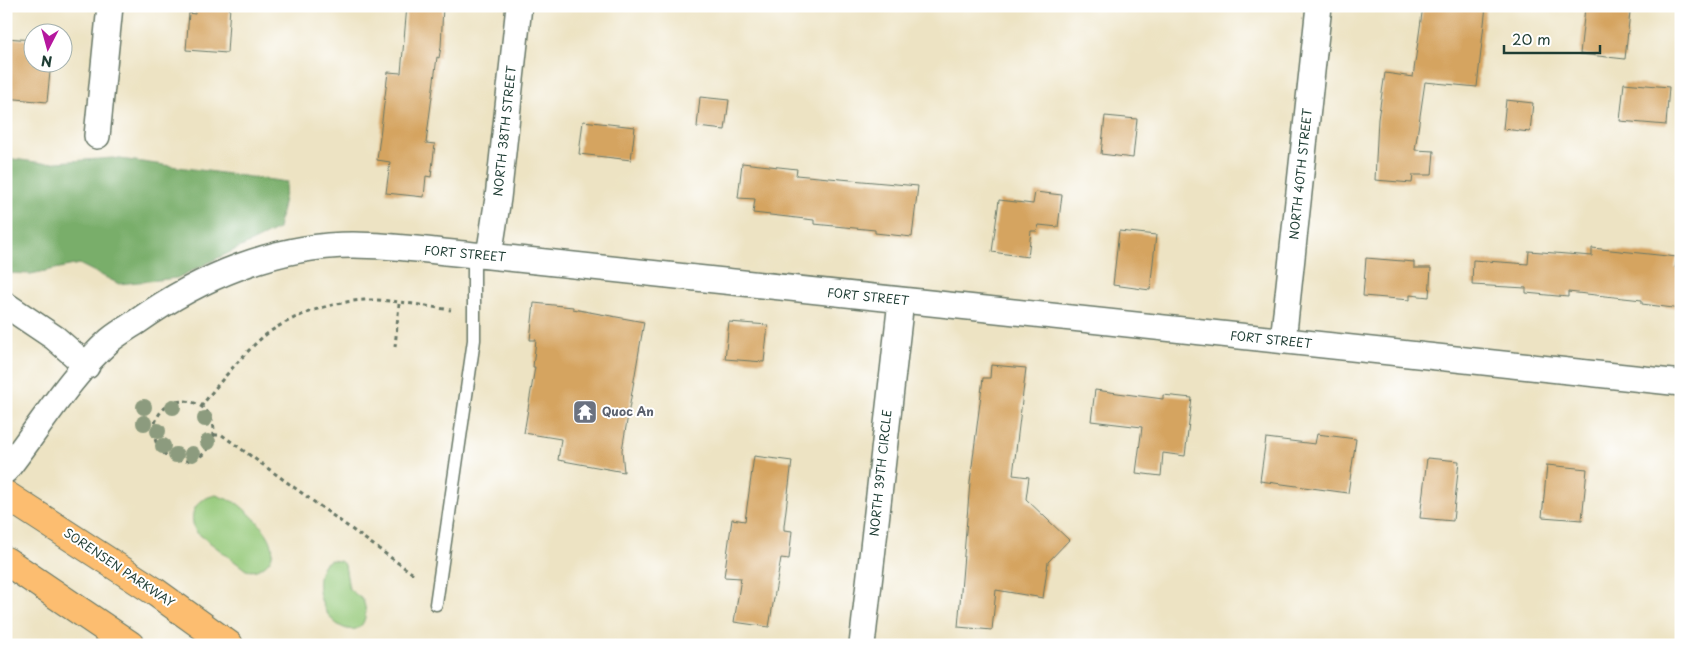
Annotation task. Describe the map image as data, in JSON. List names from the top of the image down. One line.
{"streets":{"main road":["SORENSEN PARKWAY"],"street":["NORTH 38TH STREET","NORTH 40TH STREET","FORT STREET","NORTH 39TH CIRCLE"]},"crossings":[["NORTH 38TH STREET","FORT STREET"],["NORTH 40TH STREET","FORT STREET"],["FORT STREET","NORTH 39TH CIRCLE"]],"places":{"temple":["Quoc An"]},"scale_bar":"20 m","north":"bottom"}
